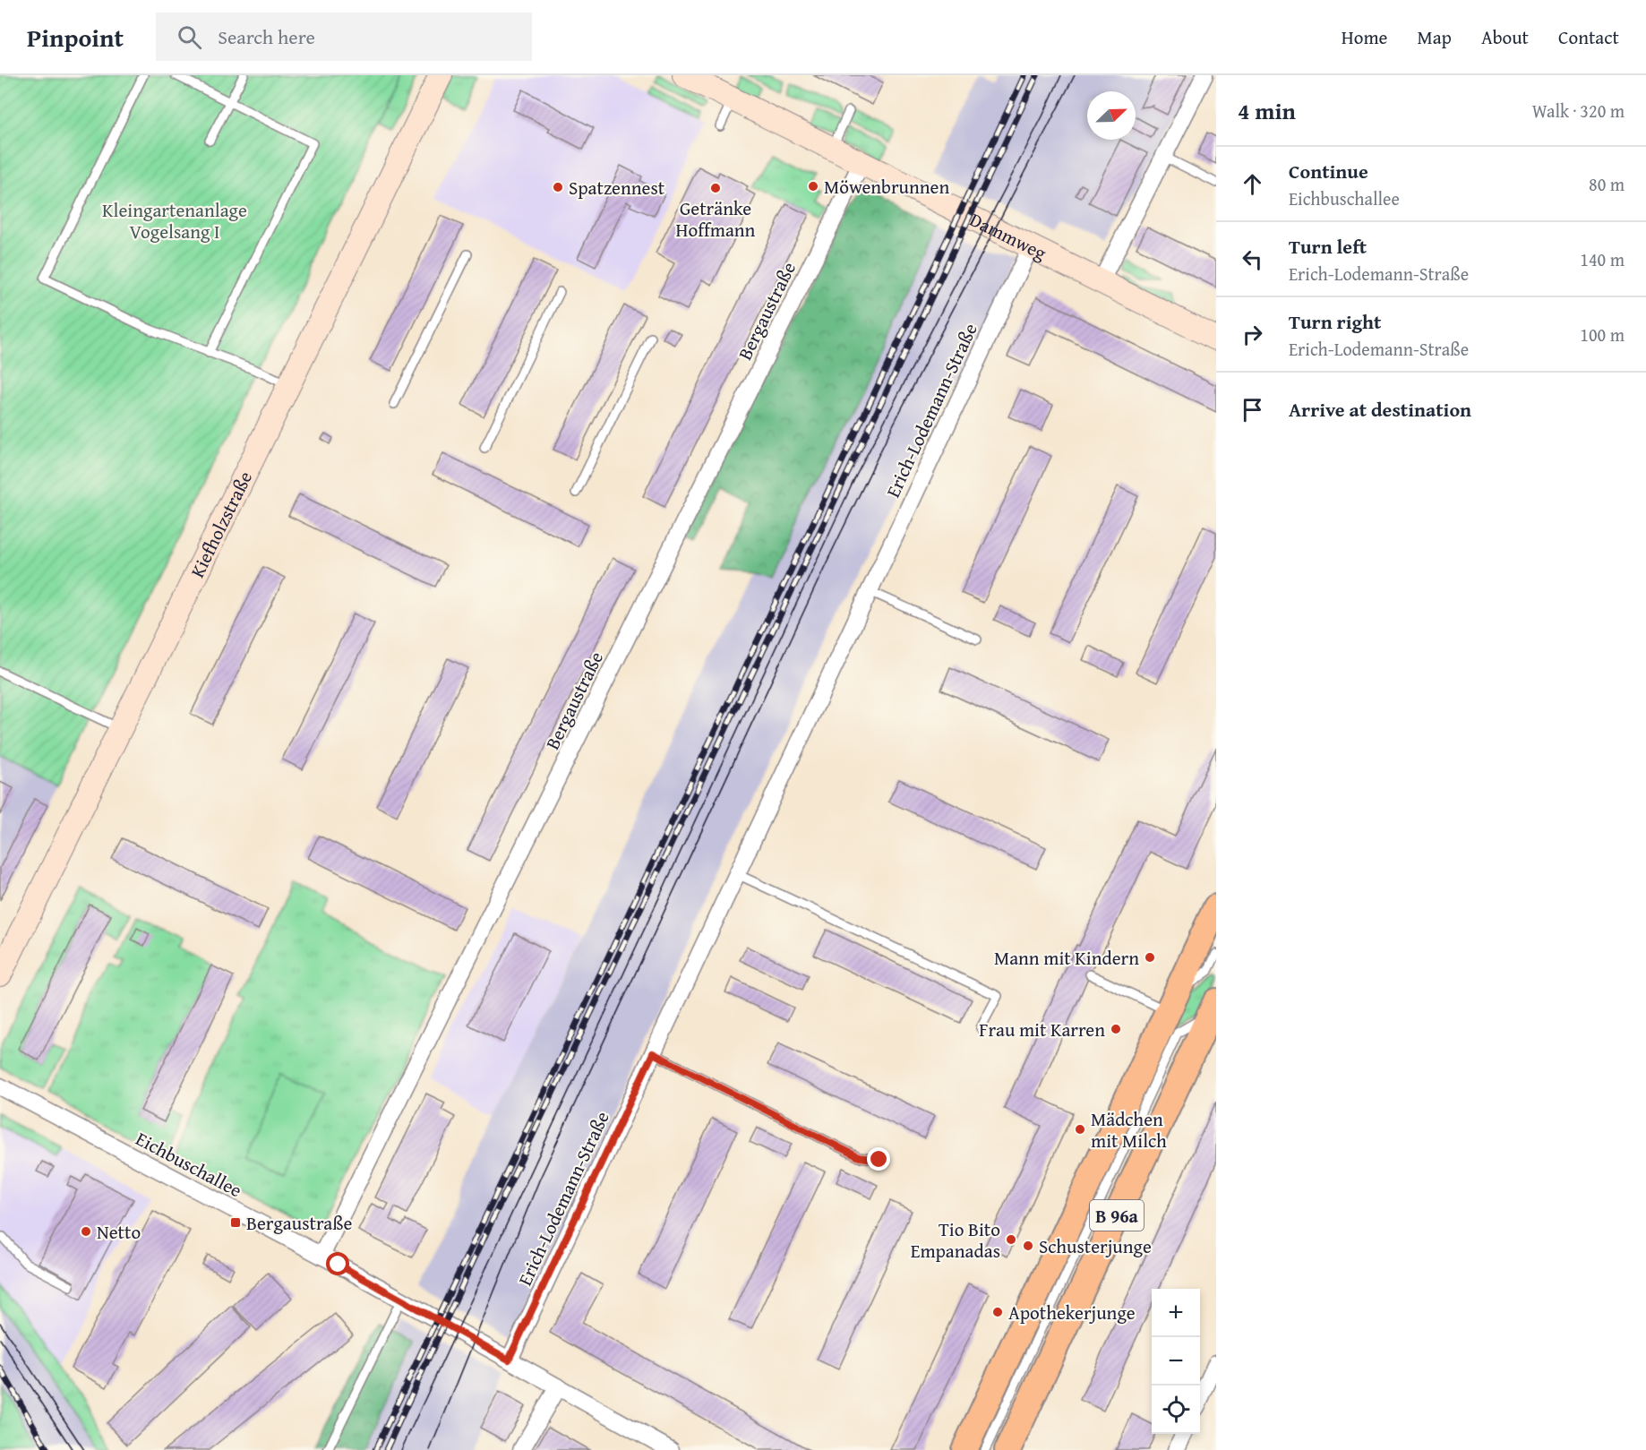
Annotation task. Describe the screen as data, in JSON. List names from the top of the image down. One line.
{"streets":{"main road":["B 96a"],"street":["Dammweg","Bergaustraße","Erich-Lodemann-Straße","Kiefholzstraße","Eichbuschallee"]},"crossings":[["Dammweg","Bergaustraße"],["Dammweg","Erich-Lodemann-Straße"],["Bergaustraße","Eichbuschallee"],["Erich-Lodemann-Straße","Eichbuschallee"]],"parks":["Kleingartenanlage Vogelsang I"],"places":{"other":["Möwenbrunnen","Spatzennest","Getränke Hoffmann","Mann mit Kindern","Frau mit Karren","Mädchen mit Milch","Netto","Tio Bito Empanadas","Schusterjunge","Apothekerjunge"],"transit":["Bergaustraße"]},"north":"top right","page":{"header":"Pinpoint","search":"Search here","nav":["Home","Map","About","Contact"],"heading":["4 min","Walk · 320 m"],"list":[["Continue","Eichbuschallee","80 m"],["Turn left","Erich-Lodemann-Straße","140 m"],["Turn right","Erich-Lodemann-Straße","100 m"],"Arrive at destination"],"map_buttons":["+","−"]}}
